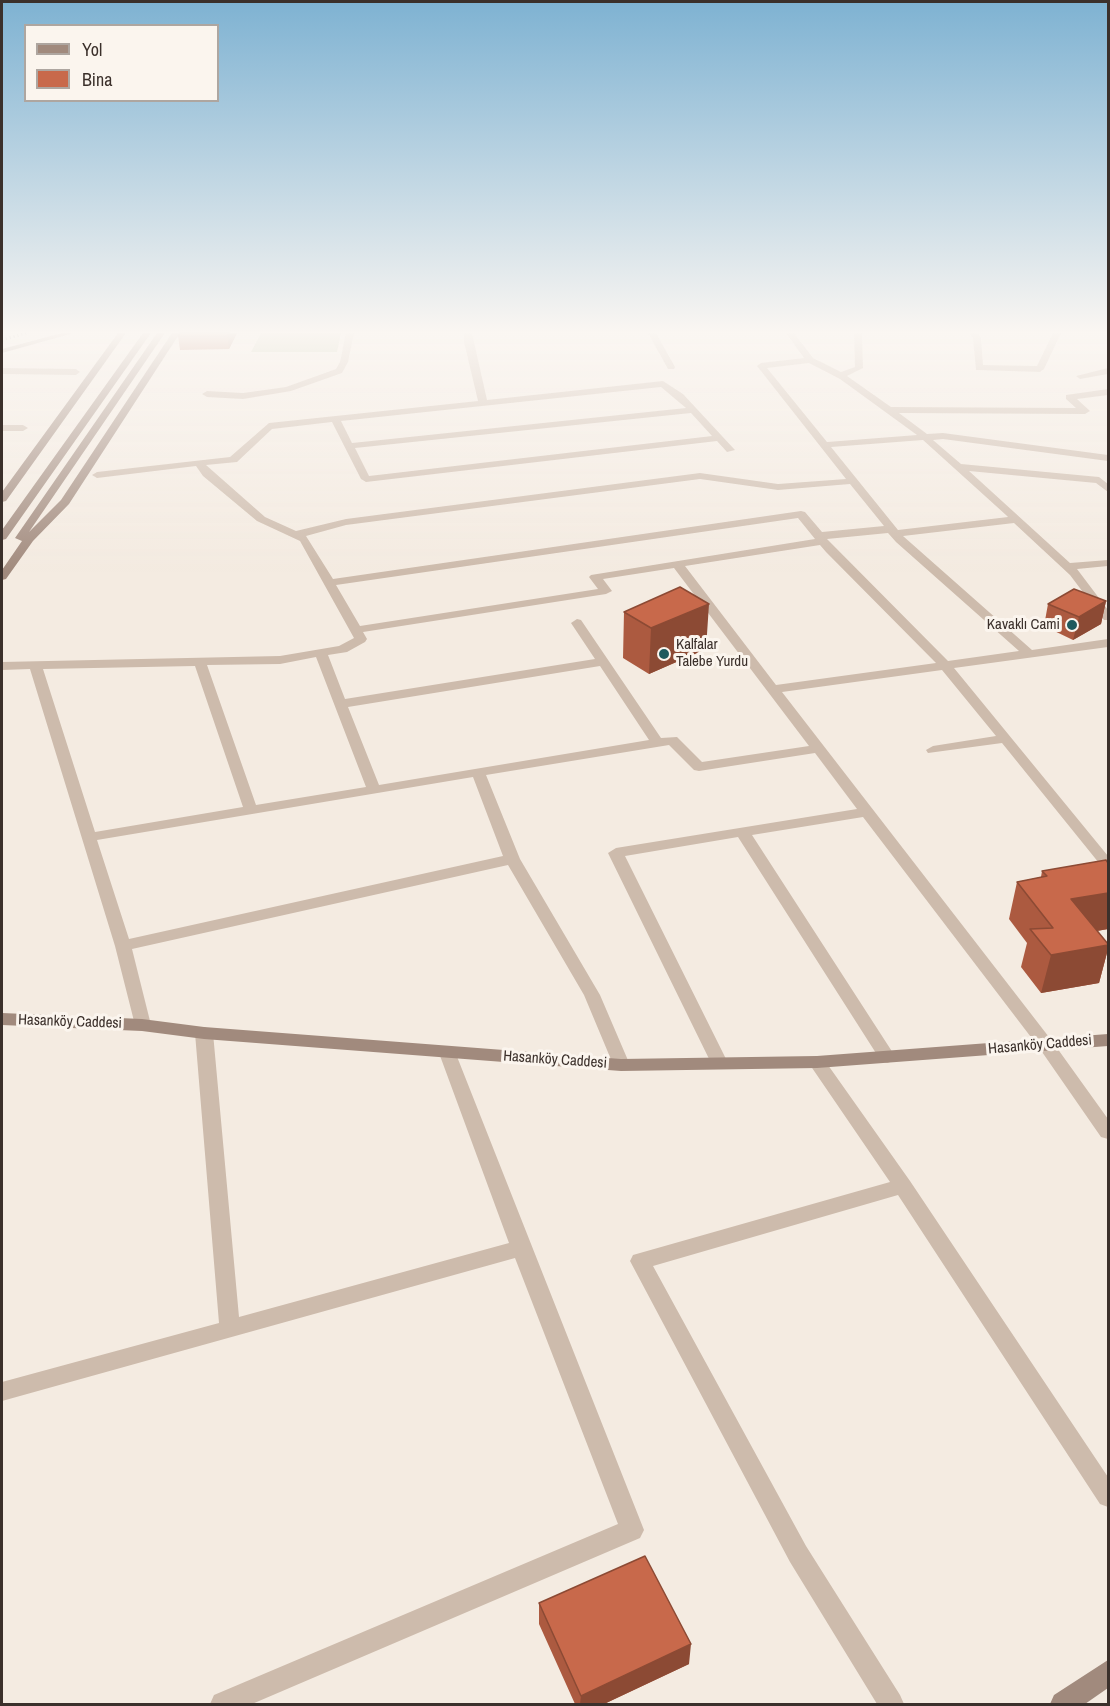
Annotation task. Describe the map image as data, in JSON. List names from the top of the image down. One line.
{"streets":{"main road":["Hasanköy Caddesi"]},"places":["Kavaklı Cami","Kalfalar Talebe Yurdu"],"legend":["Yol","Bina"]}
